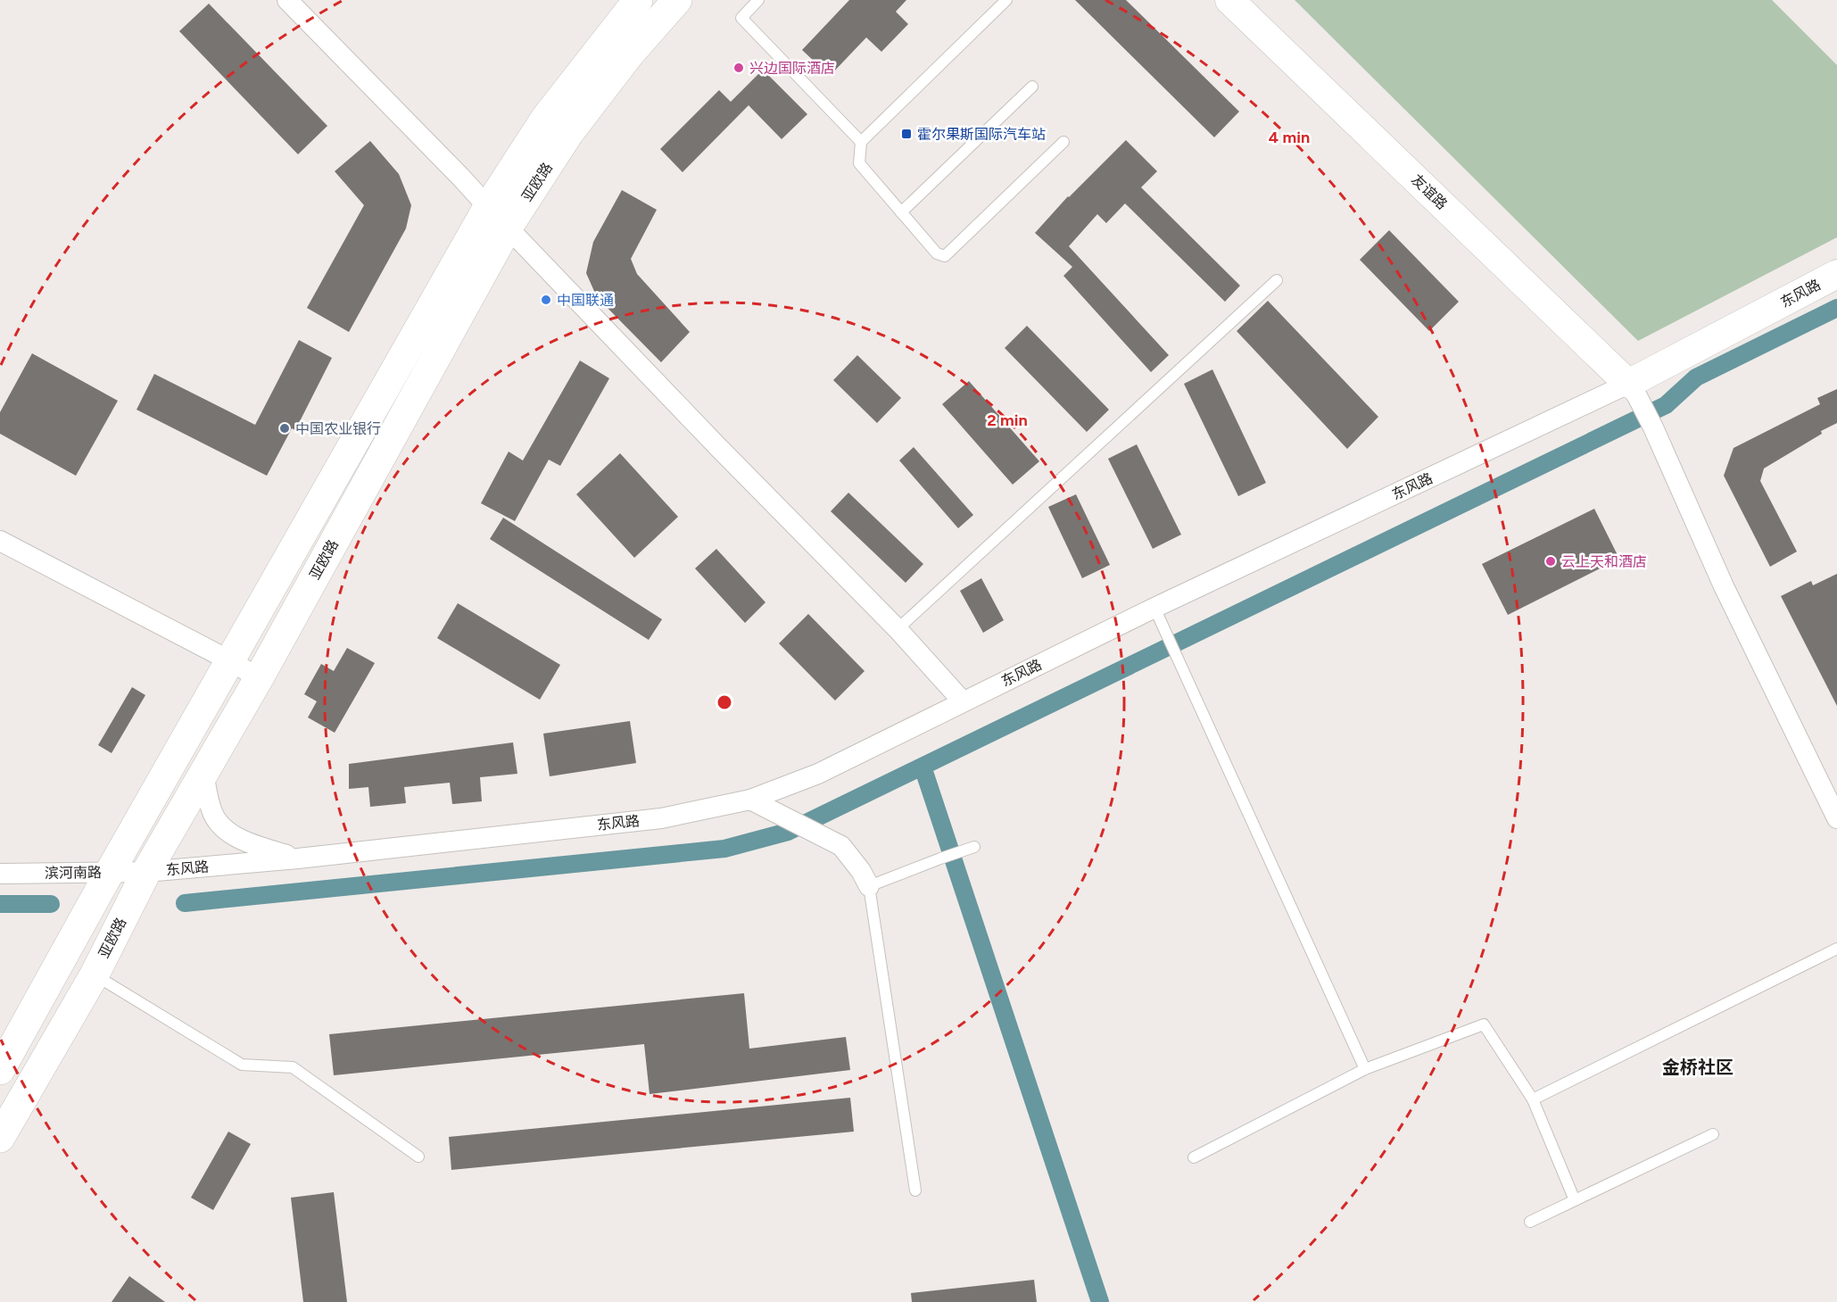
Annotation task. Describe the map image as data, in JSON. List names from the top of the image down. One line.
{"streets":{"highway":["亚欧路"],"street":["友谊路","东风路","滨河南路"]},"crossings":[["亚欧路","东风路"],["亚欧路","滨河南路"],["友谊路","东风路"],["东风路","滨河南路"]],"districts":["金桥社区"],"places":{"other":["兴边国际酒店","中国联通","中国农业银行","云上天和酒店"],"transit":["霍尔果斯国际汽车站"]},"rings":["4 min","2 min"]}
